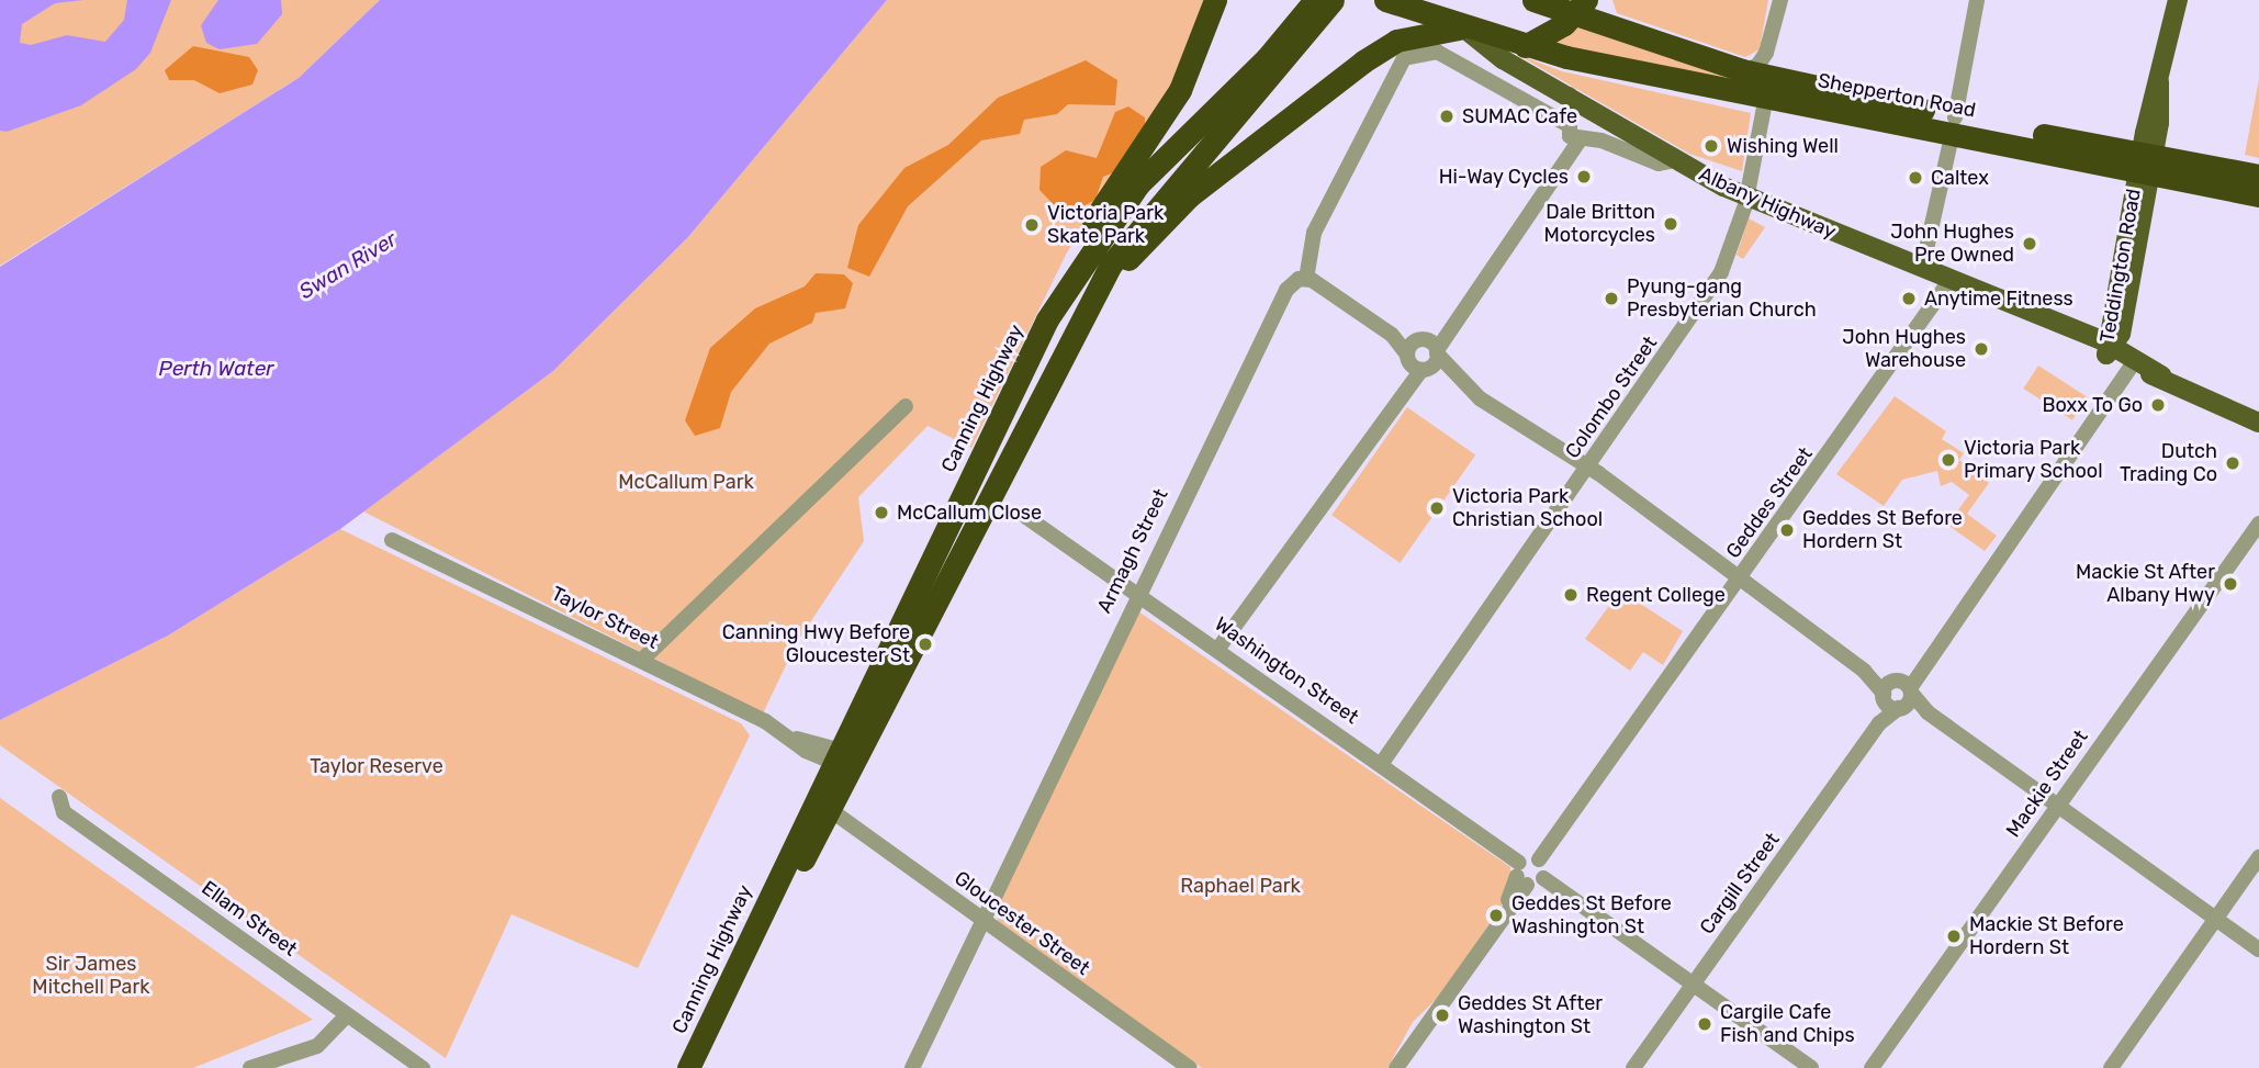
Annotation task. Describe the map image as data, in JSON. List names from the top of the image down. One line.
{"streets":{"highway":["Shepperton Road","Canning Highway"],"main road":["Albany Highway","Teddington Road"],"street":["Colombo Street","Geddes Street","Armagh Street","Taylor Street","Washington Street","Mackie Street","Cargill Street","Ellam Street","Gloucester Street"]},"crossings":[["Shepperton Road","Albany Highway"],["Shepperton Road","Teddington Road"],["Shepperton Road","Colombo Street"],["Albany Highway","Teddington Road"],["Albany Highway","Colombo Street"],["Albany Highway","Geddes Street"],["Albany Highway","Cargill Street"],["Colombo Street","Washington Street"],["Canning Highway","Taylor Street"],["Canning Highway","Gloucester Street"],["Armagh Street","Washington Street"],["Armagh Street","Gloucester Street"]],"water":["Swan River","Perth Water"],"parks":["McCallum Park","Taylor Reserve","Raphael Park","Sir James Mitchell Park"],"places":["SUMAC Cafe","Wishing Well","Hi-Way Cycles","Caltex","Dale Britton Motorcycles","Victoria Park Skate Park","John Hughes Pre Owned","Pyung-gang Presbyterian Church","Anytime Fitness","John Hughes Warehouse","Boxx To Go","Victoria Park Primary School","Dutch Trading Co","Victoria Park Christian School","McCallum Close","Geddes St Before Hordern St","Mackie St After Albany Hwy","Regent College","Canning Hwy Before Gloucester St","Geddes St Before Washington St","Mackie St Before Hordern St","Geddes St After Washington St","Cargile Cafe Fish and Chips"]}
